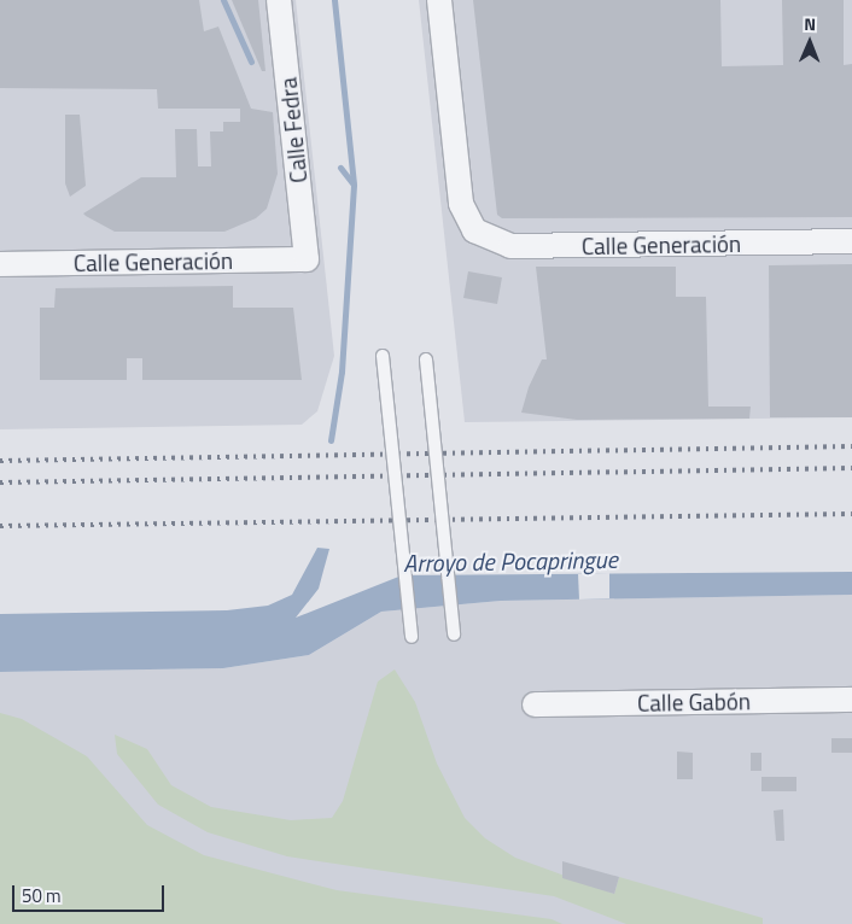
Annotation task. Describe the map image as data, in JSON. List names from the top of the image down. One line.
{"streets":{"street":["Calle Fedra","Calle Generación","Calle Gabón"]},"crossings":[["Calle Fedra","Calle Generación"]],"water":["Arroyo de Pocapringue"],"scale_bar":"50 m","north":"top"}
